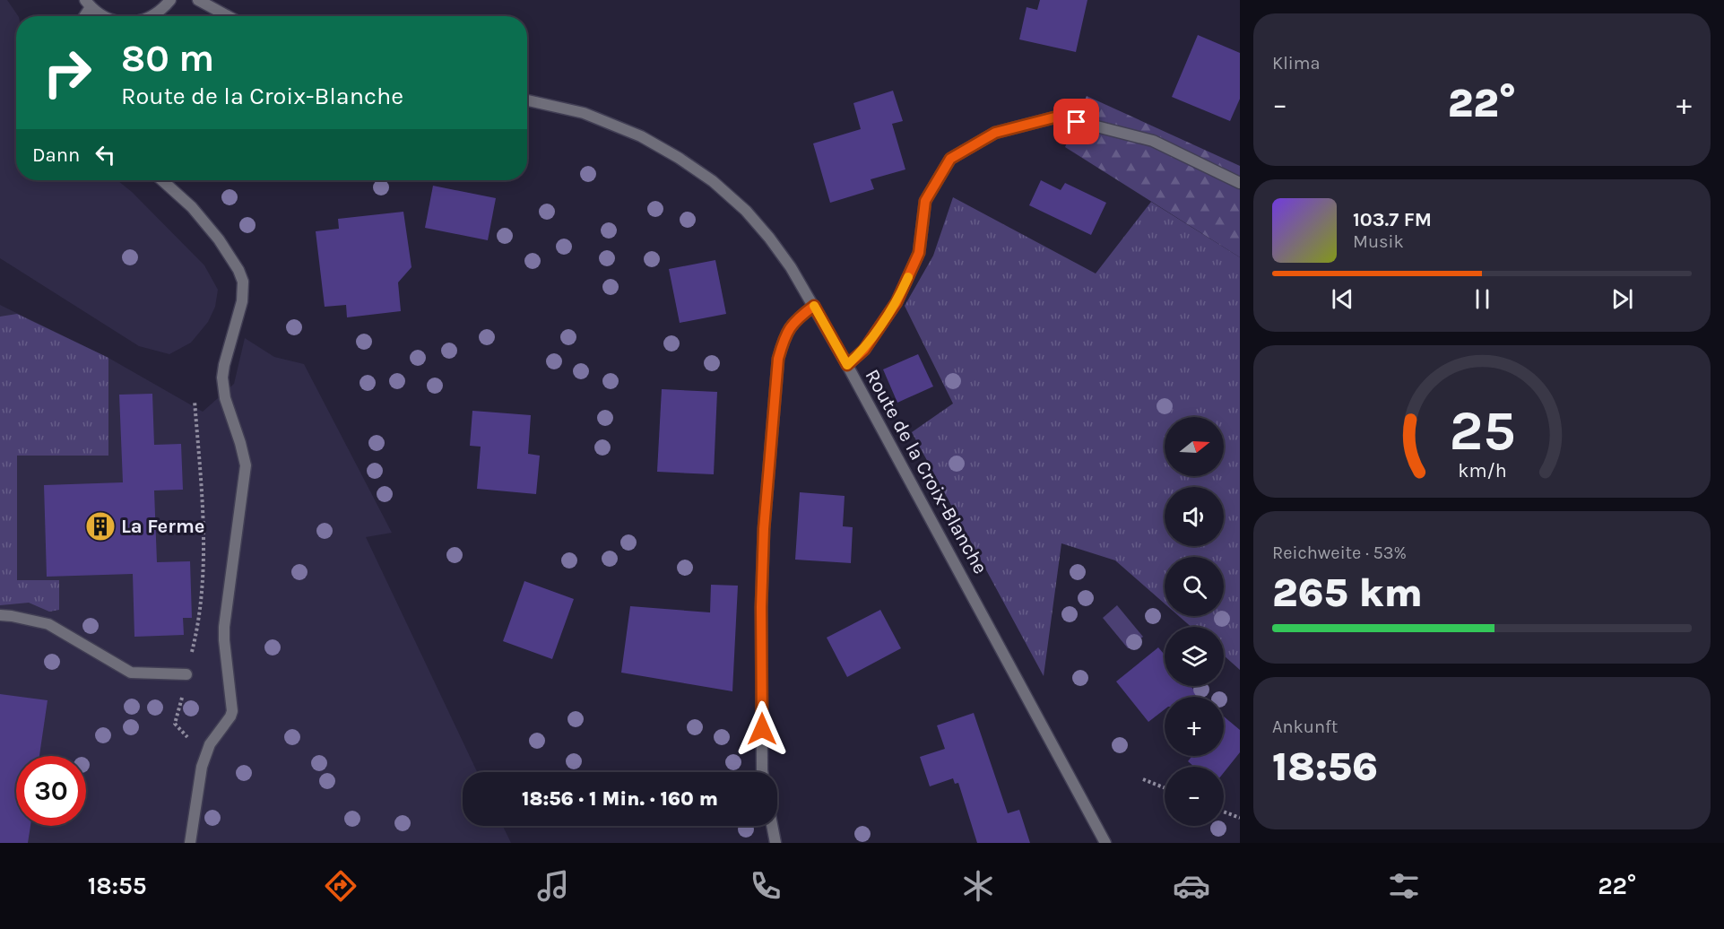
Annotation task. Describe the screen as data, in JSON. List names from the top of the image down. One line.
{"streets":{"street":["Route de la Croix-Blanche"]},"places":{"building":["La Ferme"]},"north":"right","page":{"tile":["Klima",["Reichweite · 53%","265 km"],["Ankunft","18:56"]],"turn":["80 m","Route de la Croix-Blanche"],"heat":["−","22°","+"],"then":"Dann","song":["103.7 FM","Musik"],"map_buttons":["+","−"],"limit":"30","trip":"18:56 · 1 Min. · 160 m","tabs":["18:55","22°"],"gauge":["25","km/h"]}}
